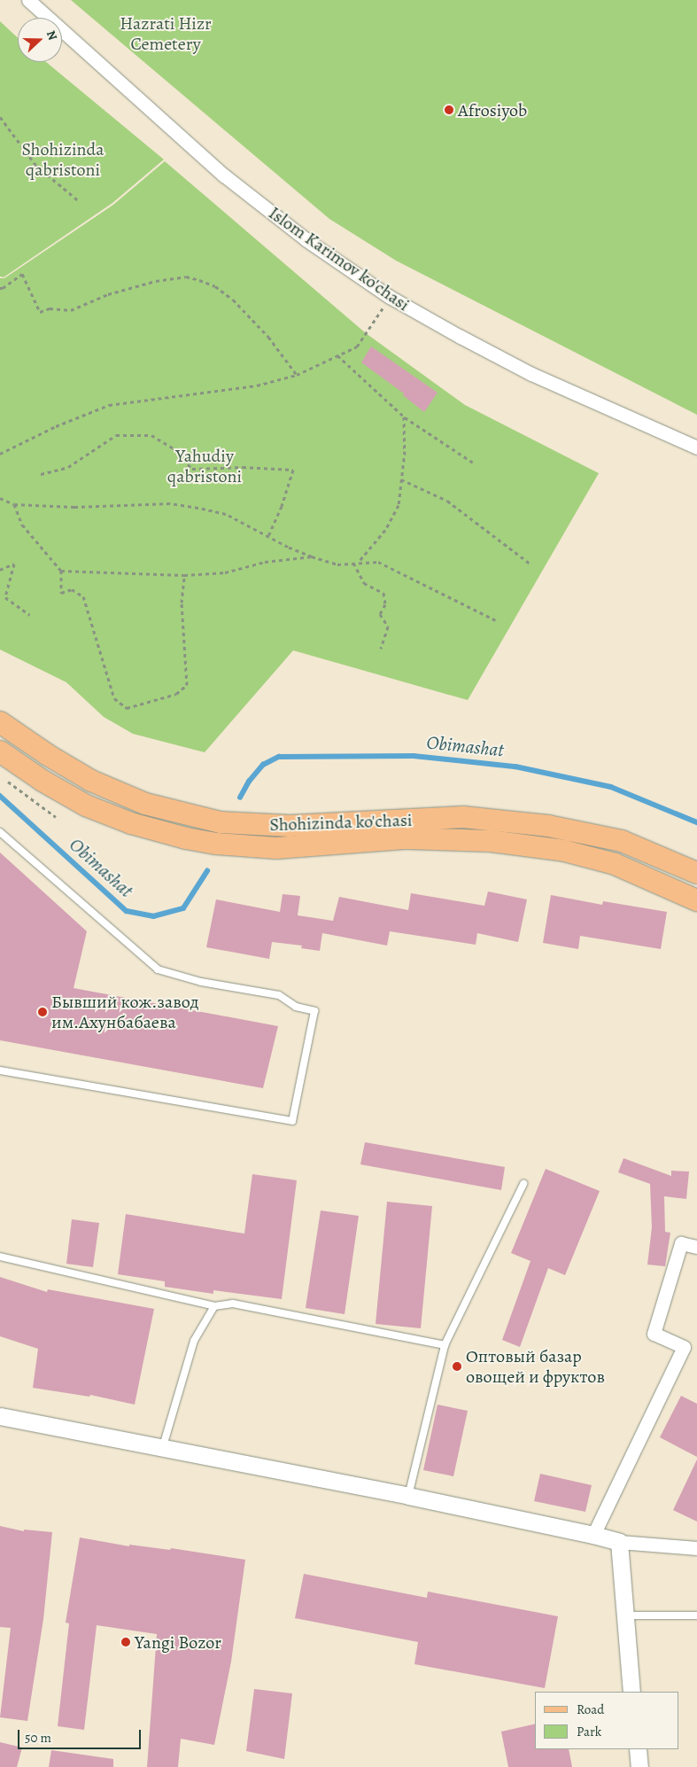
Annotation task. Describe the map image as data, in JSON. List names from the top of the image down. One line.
{"streets":{"main road":["Shohizinda ko'chasi"],"street":["Islom Karimov ko'chasi"]},"water":["Obimashat"],"parks":["Hazrati Hizr Cemetery","Shohizinda qabristoni","Yahudiy qabristoni"],"places":["Afrosiyob","Бывший кож.завод им.Ахунбабаева","Оптовый базар овощей и фруктов","Yangi Bozor"],"legend":["Road","Park"],"scale_bar":"50 m","north":"right"}
